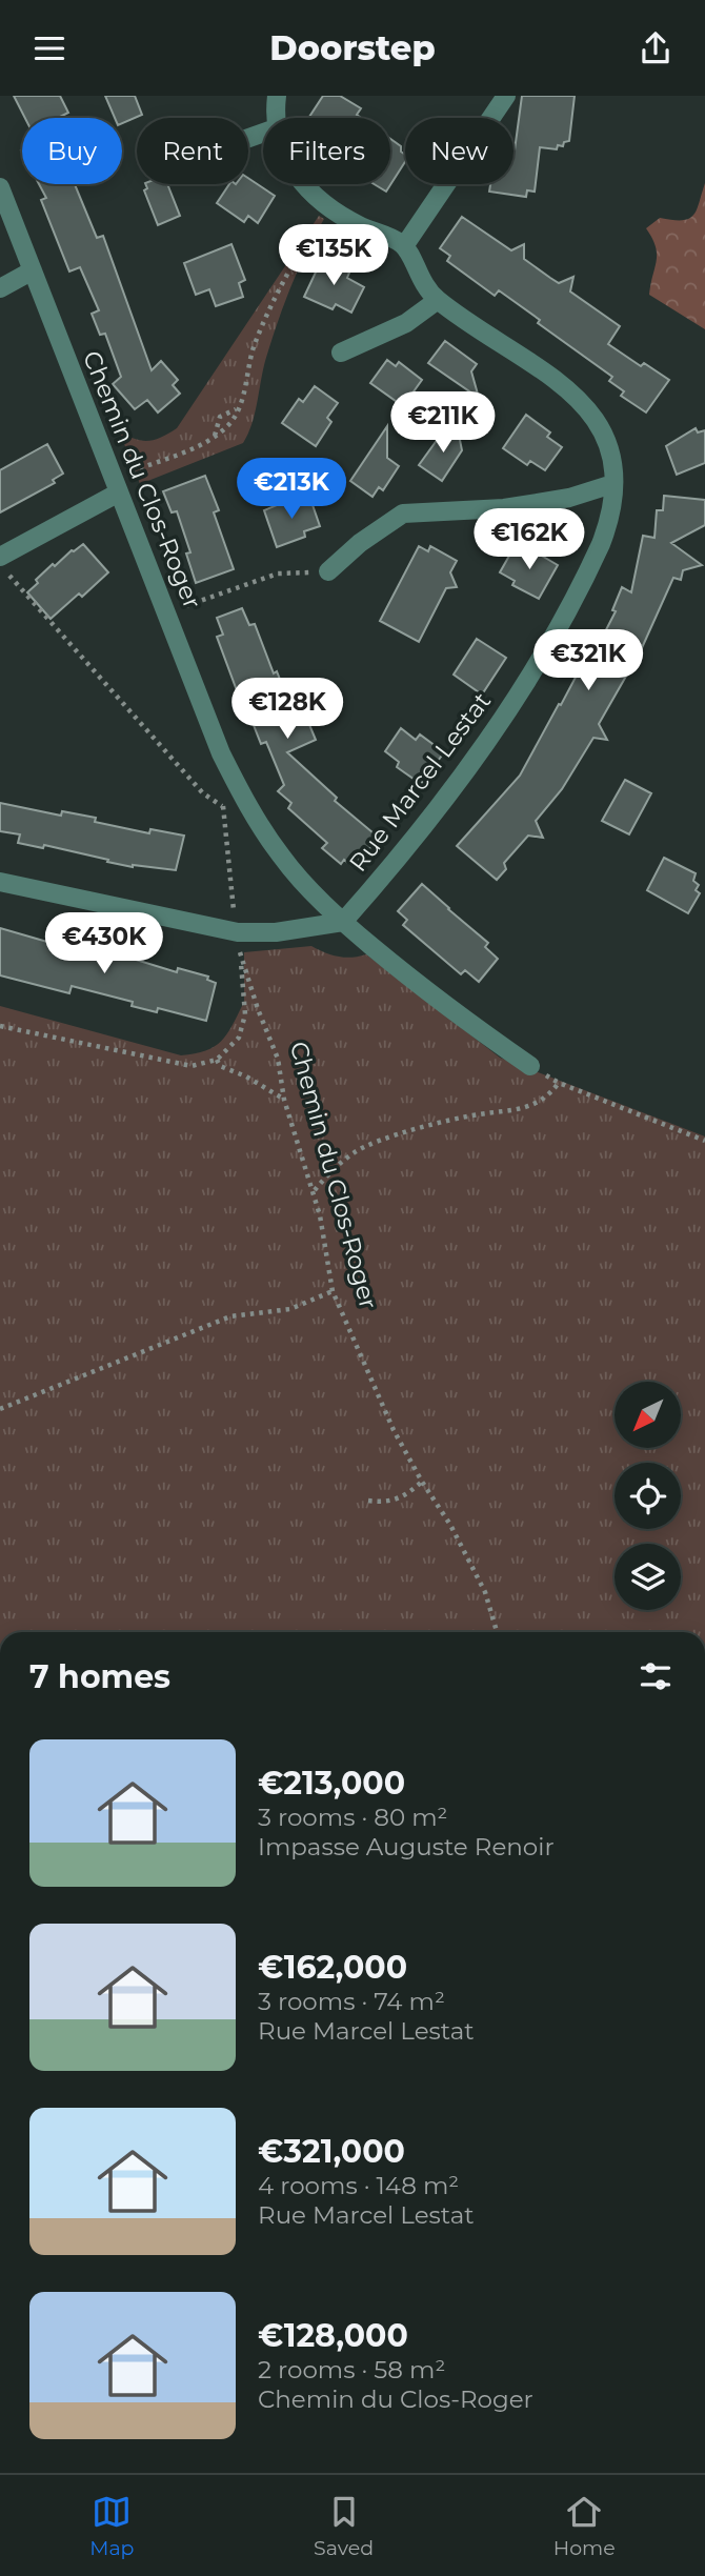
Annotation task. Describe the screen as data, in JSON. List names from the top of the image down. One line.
{"streets":{"street":["Chemin du Clos-Roger","Rue Marcel Lestat"]},"crossings":[["Chemin du Clos-Roger","Rue Marcel Lestat"]],"north":"bottom left","page":{"header":"Doorstep","chip":["Buy","Rent","Filters","New"],"price":["€135K","€211K","€213K","€162K","€321K","€128K","€430K"],"heading":"7 homes","list":[{"name":"€213,000","note":"3 rooms · 80 m² · Impasse Auguste Renoir"},{"name":"€162,000","note":"3 rooms · 74 m² · Rue Marcel Lestat"},{"name":"€321,000","note":"4 rooms · 148 m² · Rue Marcel Lestat"},{"name":"€128,000","note":"2 rooms · 58 m² · Chemin du Clos-Roger"}],"tabs":["Map","Saved","Home"]}}
